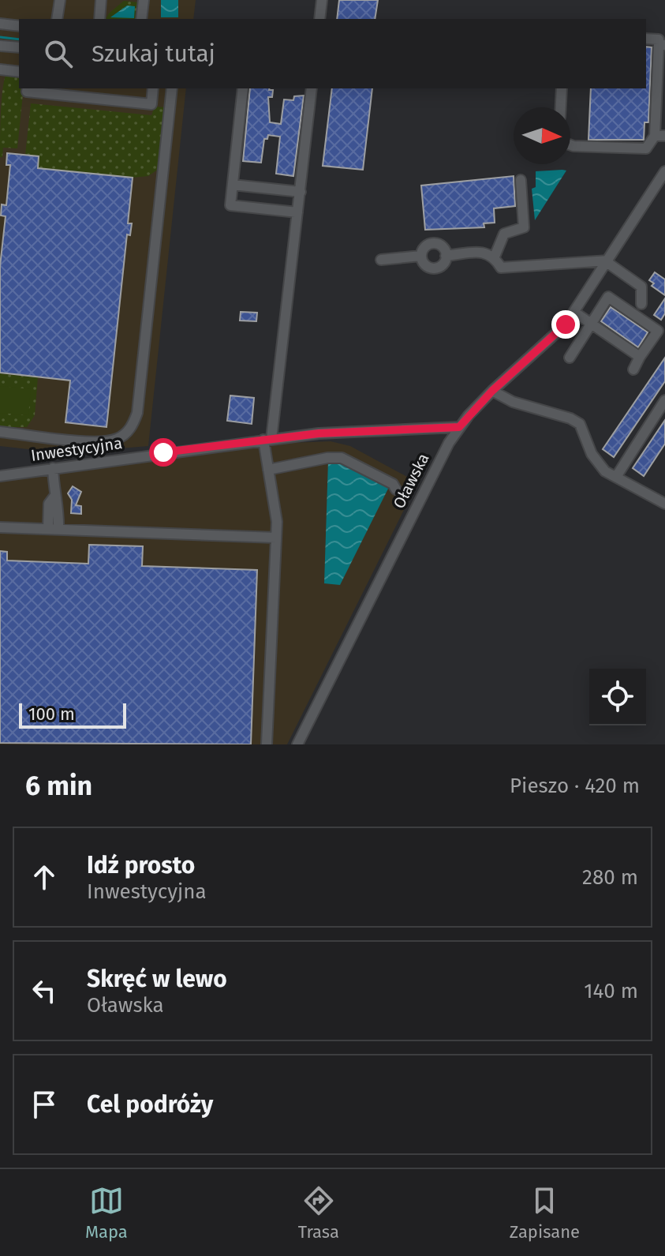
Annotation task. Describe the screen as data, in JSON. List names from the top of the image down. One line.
{"streets":{"street":["Inwestycyjna","Oławska"]},"crossings":[["Inwestycyjna","Oławska"]],"scale_bar":"100 m","north":"right","page":{"search":"Szukaj tutaj","scale":"100 m","heading":["6 min","Pieszo · 420 m"],"list":[["Idź prosto","Inwestycyjna","280 m"],["Skręć w lewo","Oławska","140 m"],"Cel podróży"],"nav":["Mapa","Trasa","Zapisane"]}}
